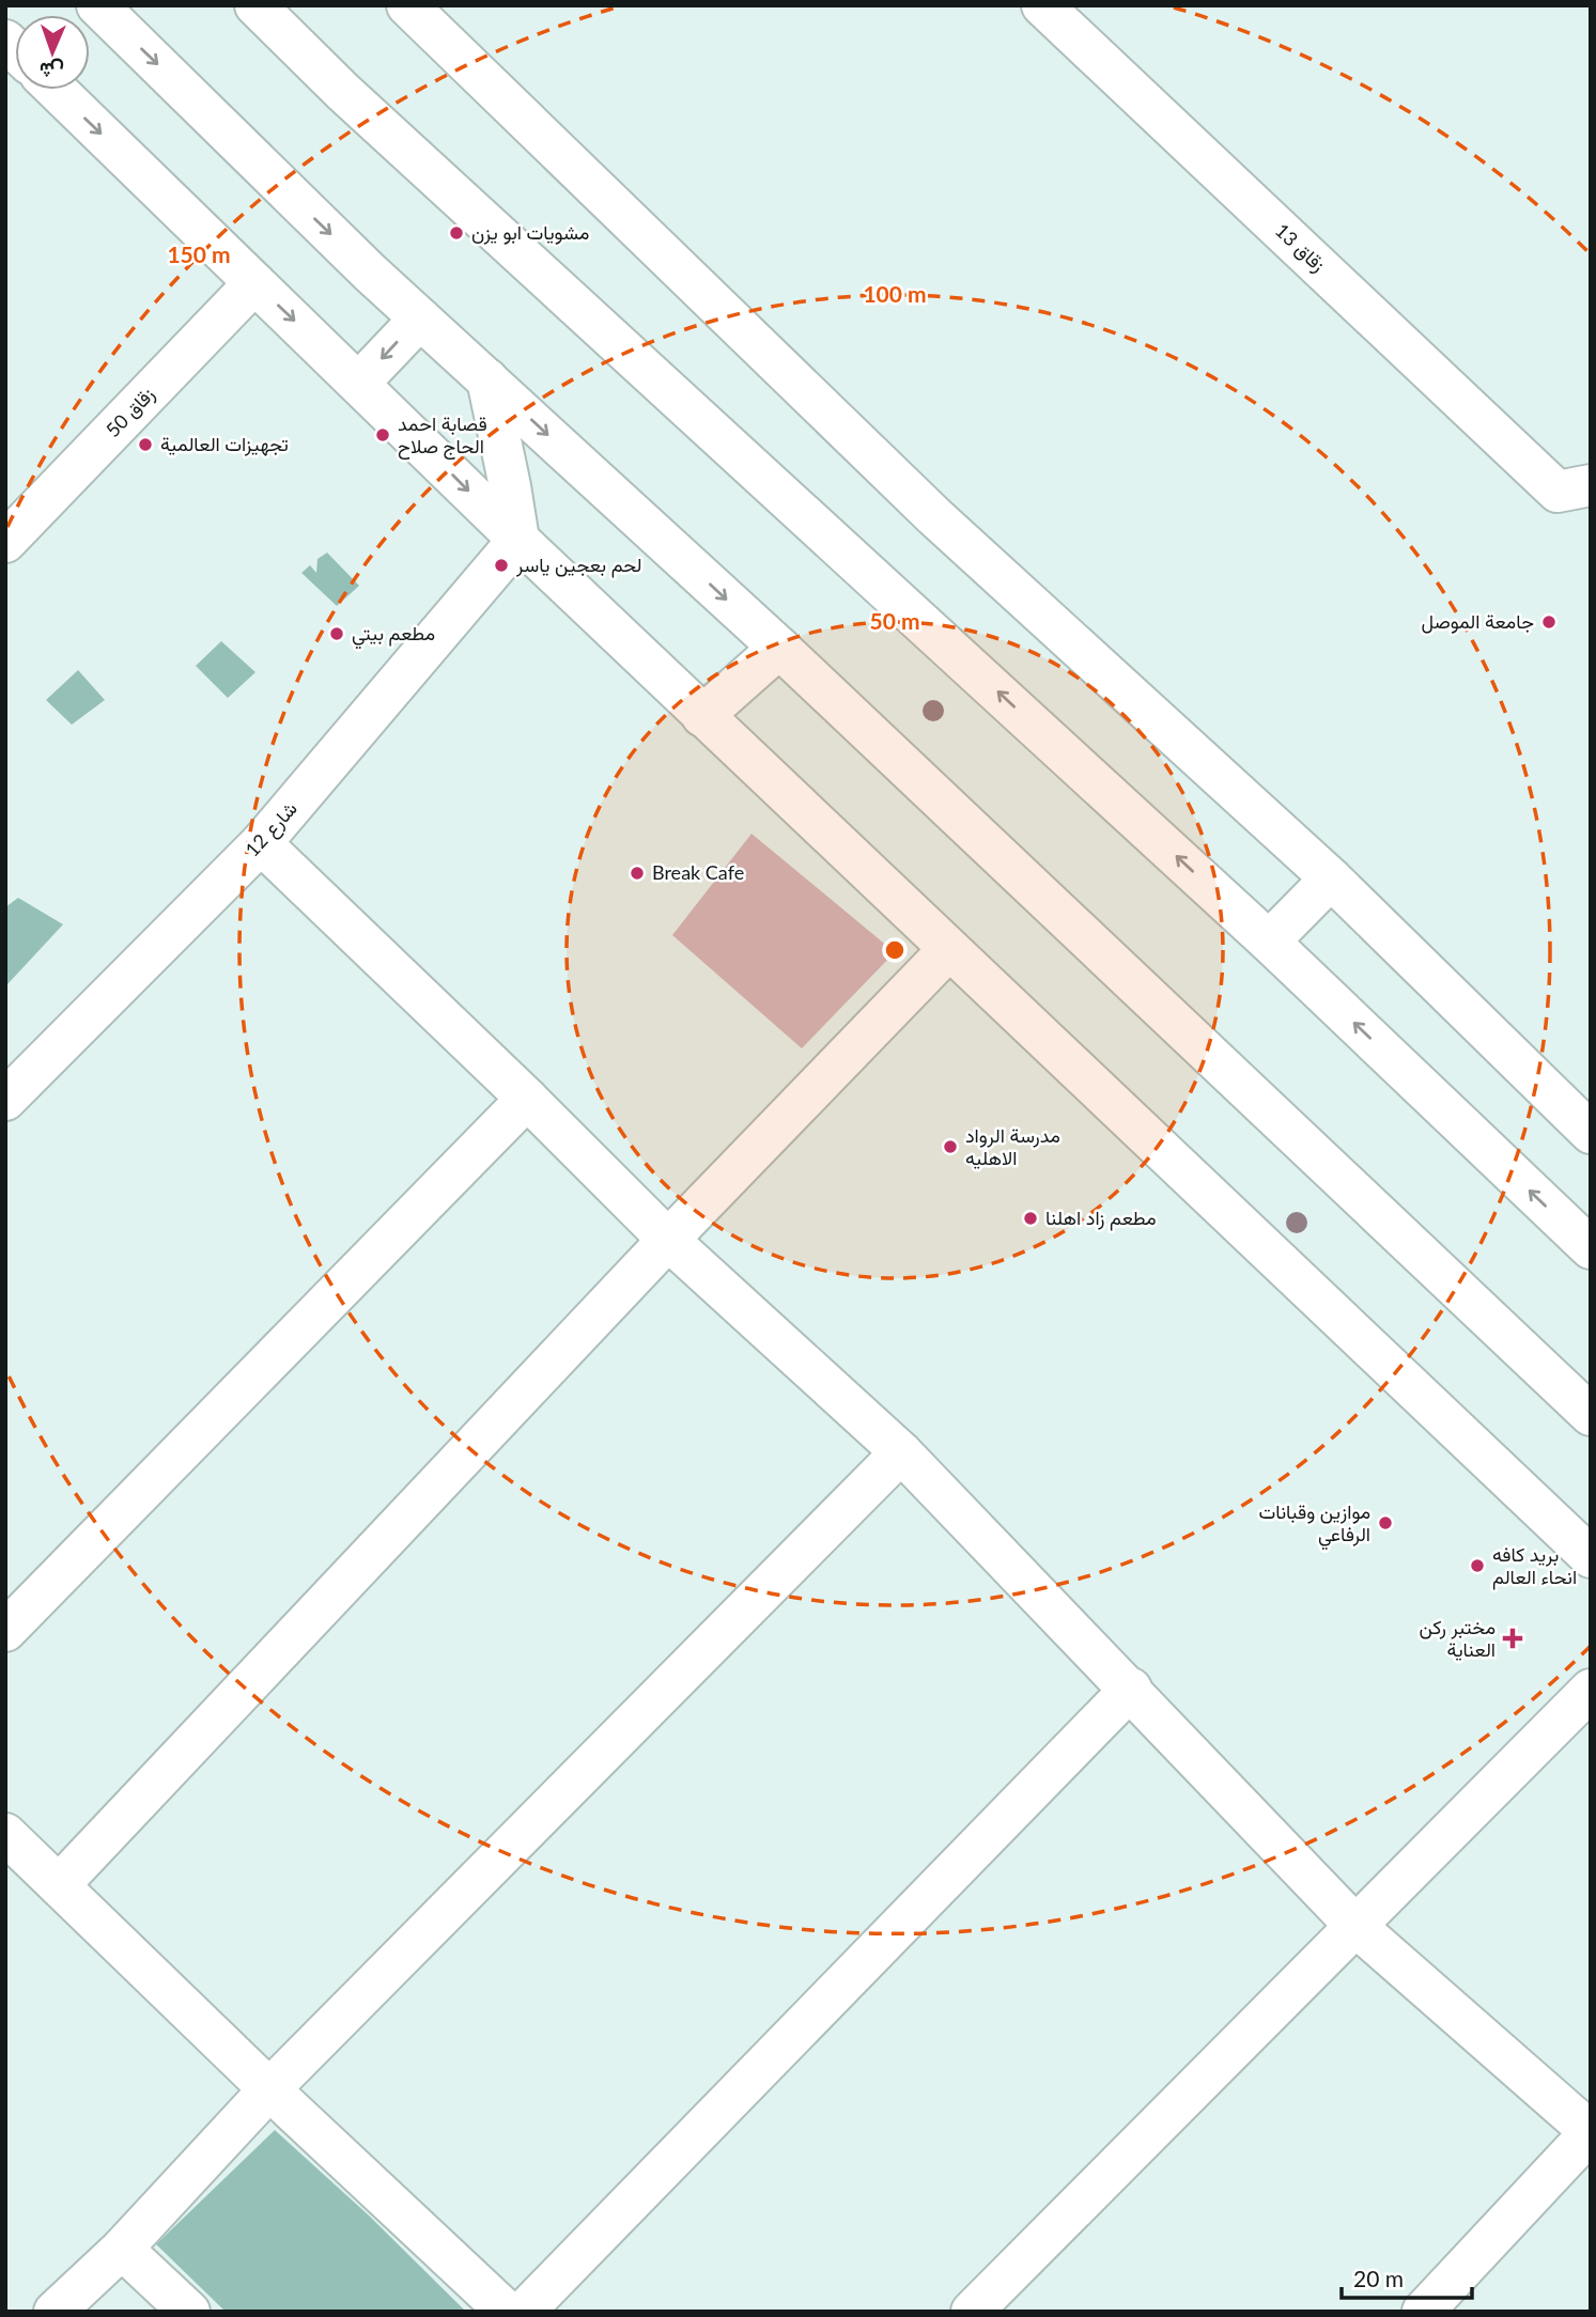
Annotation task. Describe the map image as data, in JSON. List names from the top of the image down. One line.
{"streets":{"main road":["زقاق 13","زقاق 50","شارع 12"]},"places":{"other":["مشويات ابو يزن","قصابة احمد الحاج صلاح","تجهيزات العالمية","لحم بعجين ياسر","جامعة الموصل","مطعم بيتي","Break Cafe","مدرسة الرواد الاهليه","مطعم زاد اهلنا","موازين وقبانات الرفاعي","بريد كافه انحاء العالم"],"health":["مختبر ركن العناية"]},"scale_bar":"20 m","north":"bottom","rings":["150 m","100 m","50 m"]}
